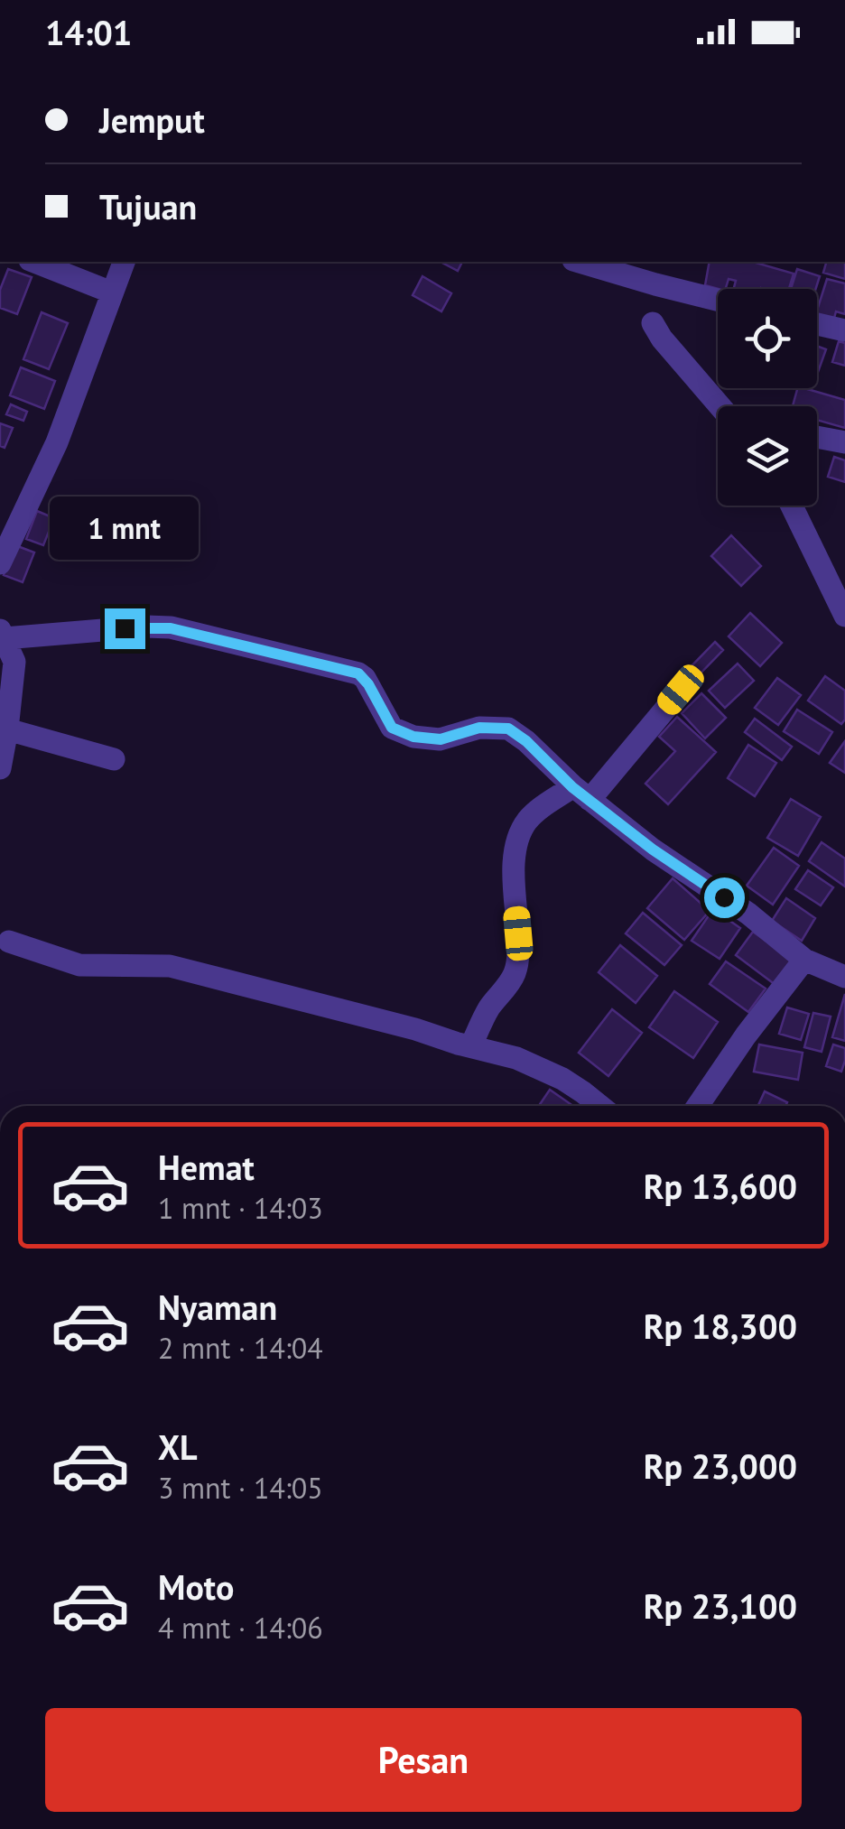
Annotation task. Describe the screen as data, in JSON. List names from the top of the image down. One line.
{"page":{"status":"14:01","banner":["Jemput","Tujuan"],"bubble":"1 mnt","list":[{"name":"Hemat","note":"1 mnt · 14:03","value":"Rp 13,600"},{"name":"Nyaman","note":"2 mnt · 14:04","value":"Rp 18,300"},{"name":"XL","note":"3 mnt · 14:05","value":"Rp 23,000"},{"name":"Moto","note":"4 mnt · 14:06","value":"Rp 23,100"}],"buttons":"Pesan"}}
